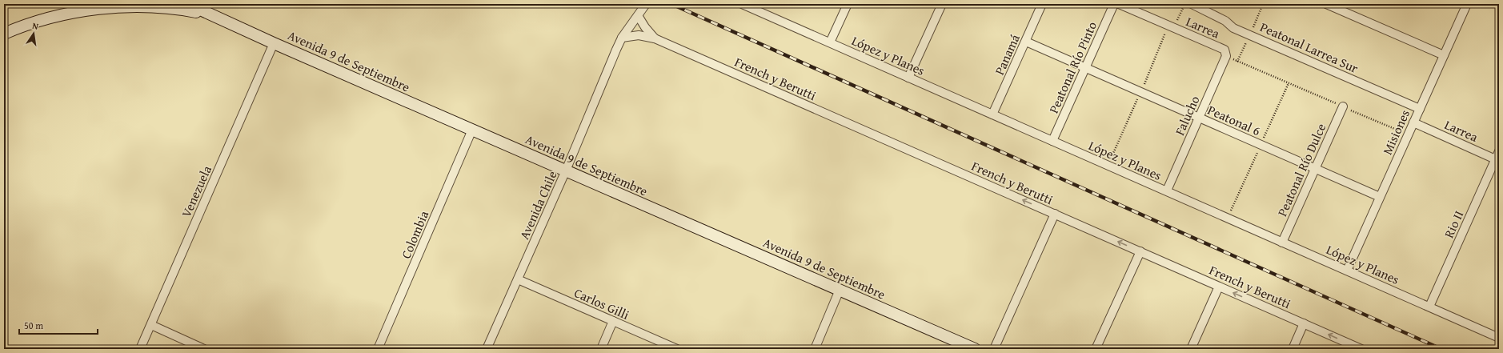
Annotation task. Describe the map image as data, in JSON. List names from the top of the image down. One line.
{"streets":{"street":["Larrea","Peatonal Larrea Sur","Panamá","López y Planes","Avenida 9 de Septiembre","Peatonal Río Pinto","French y Berutti","Falucho","Peatonal 6","Misiones","Peatonal Río Dulce","Venezuela","Avenida Chile","Rio II","Colombia","Carlos Gilli"]},"crossings":[["Larrea","Falucho"],["Larrea","Misiones"],["Larrea","Rio II"],["Peatonal Larrea Sur","Misiones"],["Panamá","López y Planes"],["Panamá","Peatonal 6"],["López y Planes","Peatonal Río Pinto"],["López y Planes","Falucho"],["López y Planes","Misiones"],["López y Planes","Peatonal Río Dulce"],["López y Planes","Rio II"],["Avenida 9 de Septiembre","Venezuela"],["Avenida 9 de Septiembre","Avenida Chile"],["Avenida 9 de Septiembre","Colombia"],["Peatonal Río Pinto","Peatonal 6"],["French y Berutti","Avenida Chile"],["Falucho","Peatonal 6"],["Peatonal 6","Misiones"],["Peatonal 6","Peatonal Río Dulce"],["Avenida Chile","Carlos Gilli"]],"one_way":["French y Berutti"],"scale_bar":"50 m","north":"top"}
